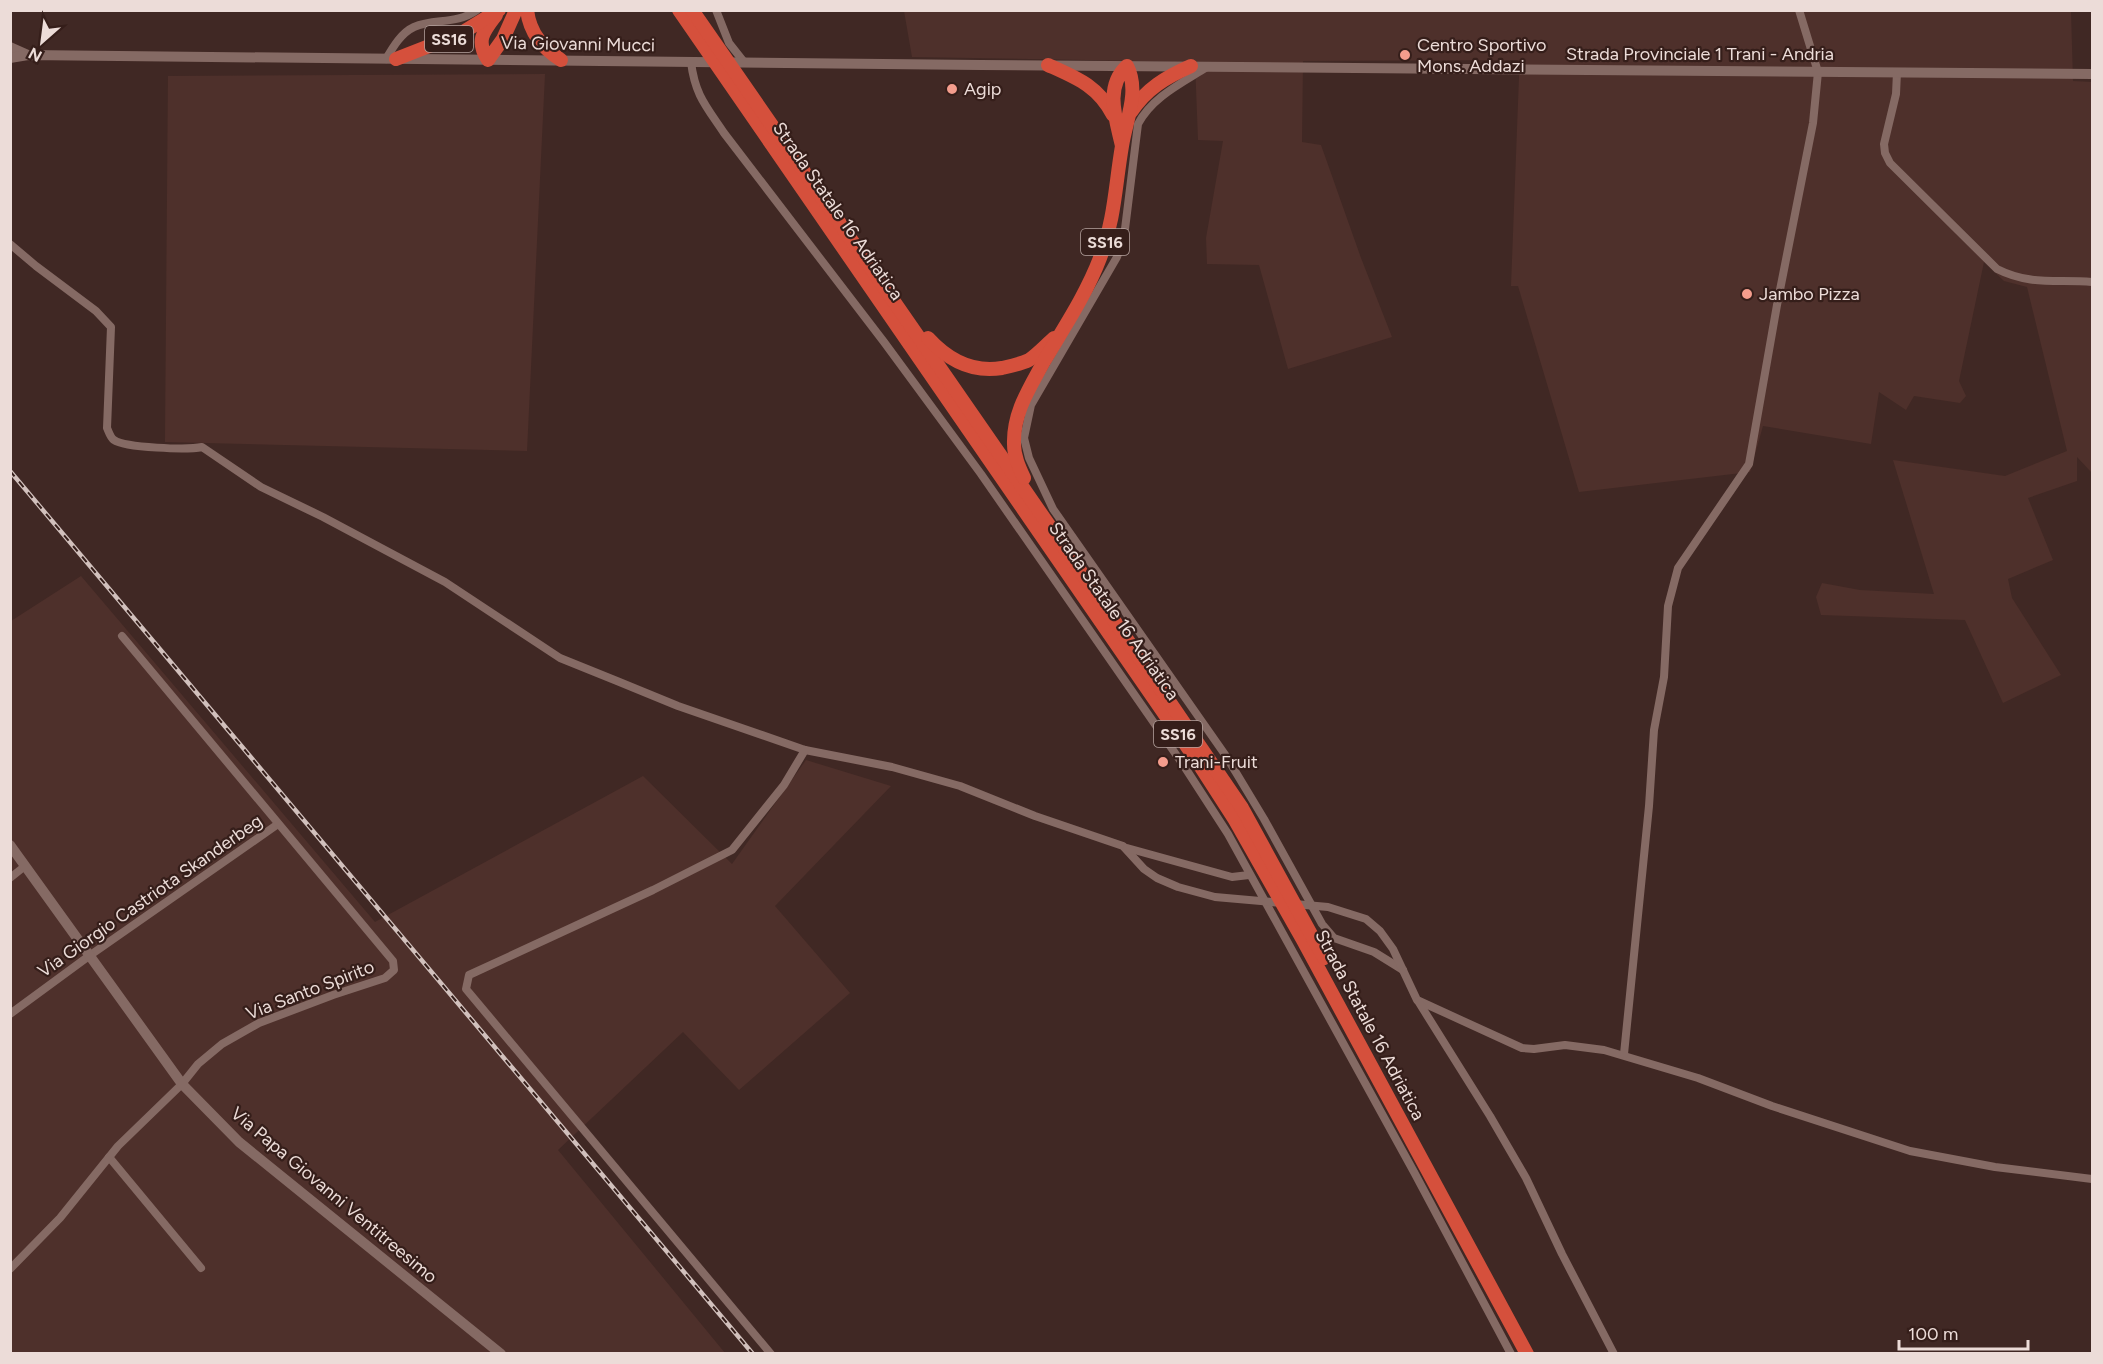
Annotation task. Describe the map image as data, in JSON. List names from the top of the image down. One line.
{"streets":{"highway":["SS16","Strada Statale 16 Adriatica"],"main road":["Via Giovanni Mucci","Strada Provinciale 1 Trani - Andria","Via Papa Giovanni Ventitreesimo"],"street":["Via Giorgio Castriota Skanderbeg","Via Santo Spirito"]},"crossings":[["SS16","Via Giovanni Mucci"],["SS16","Strada Provinciale 1 Trani - Andria"],["SS16","Strada Statale 16 Adriatica"],["Via Giovanni Mucci","Strada Provinciale 1 Trani - Andria"],["Via Giorgio Castriota Skanderbeg","Via Santo Spirito"],["Via Giorgio Castriota Skanderbeg","Via Papa Giovanni Ventitreesimo"],["Via Santo Spirito","Via Papa Giovanni Ventitreesimo"]],"places":["Centro Sportivo Mons. Addazi","Agip","Jambo Pizza","Trani-Fruit"],"scale_bar":"100 m","north":"bottom left"}
